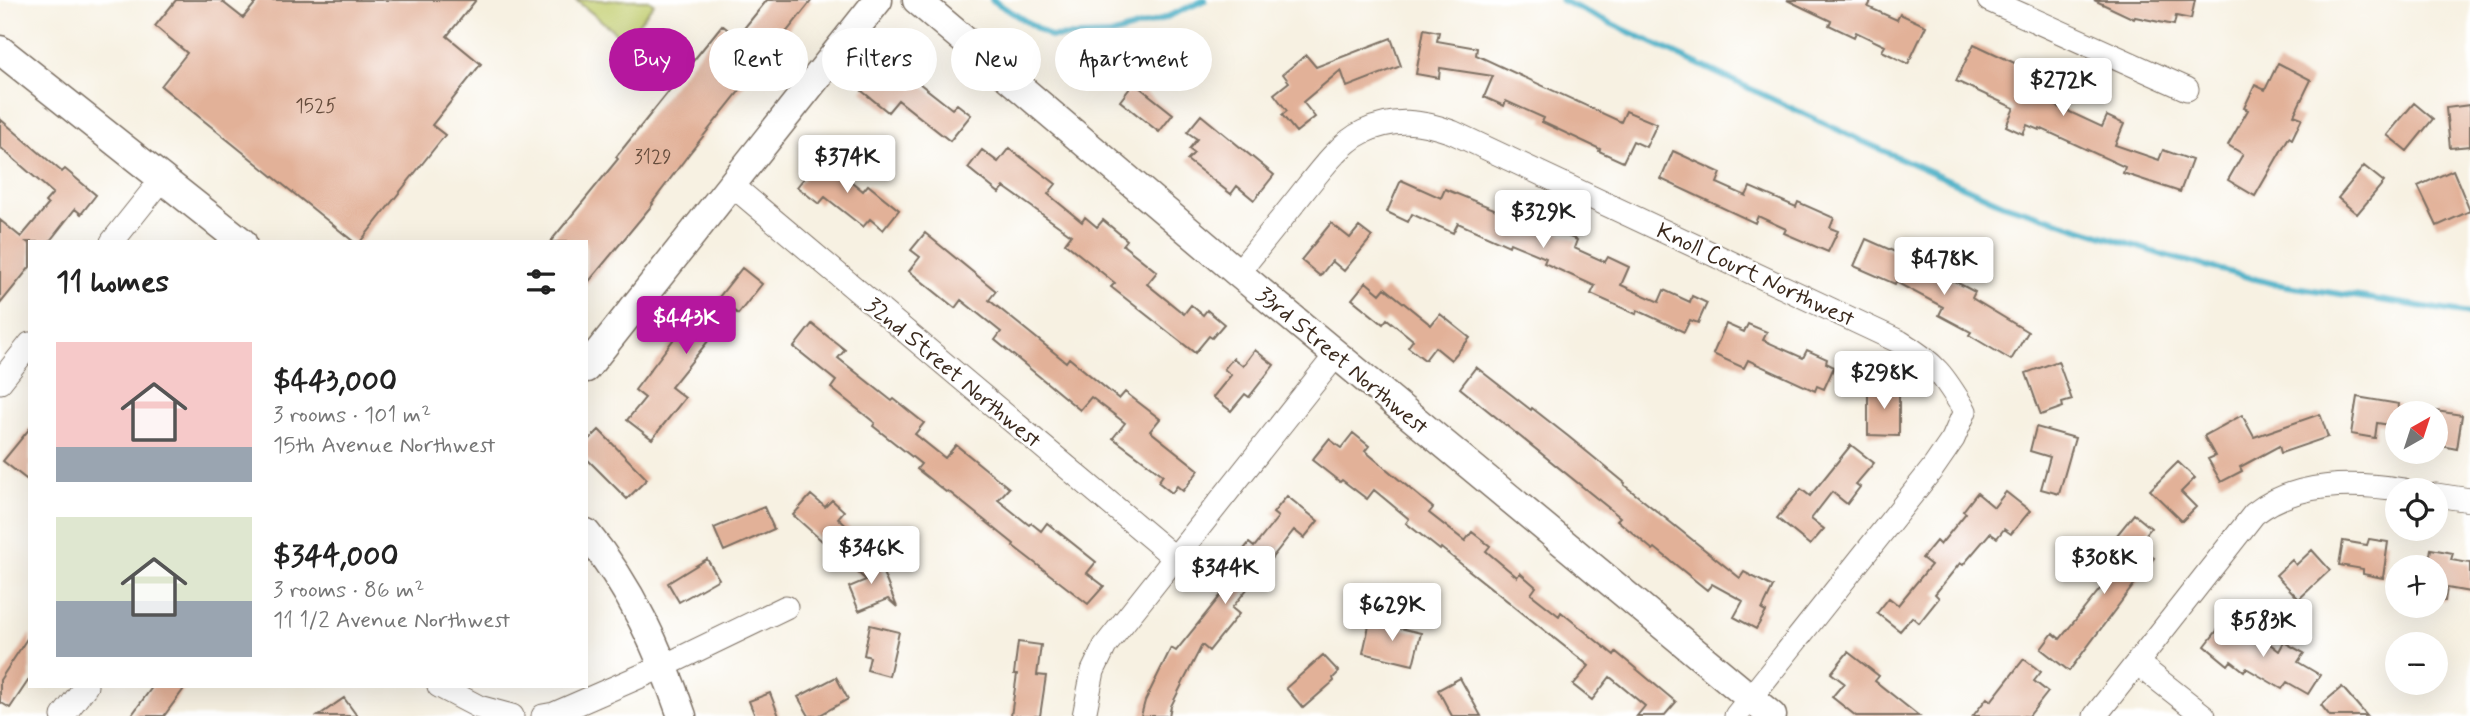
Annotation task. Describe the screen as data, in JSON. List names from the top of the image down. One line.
{"streets":{"street":["Knoll Court Northwest","33rd Street Northwest","32nd Street Northwest"]},"crossings":[["Knoll Court Northwest","33rd Street Northwest"]],"house_numbers":["1525","3129"],"north":"top right","page":{"chip":["Buy","Rent","Filters","New","Apartment"],"price":["$272K","$374K","$329K","$478K","$443K","$298K","$346K","$308K","$344K","$629K","$583K"],"heading":"11 homes","list":[{"name":"$443,000","note":"3 rooms · 101 m² · 15th Avenue Northwest"},{"name":"$344,000","note":"3 rooms · 86 m² · 11 1/2 Avenue Northwest"}],"map_buttons":["+","−"]}}
